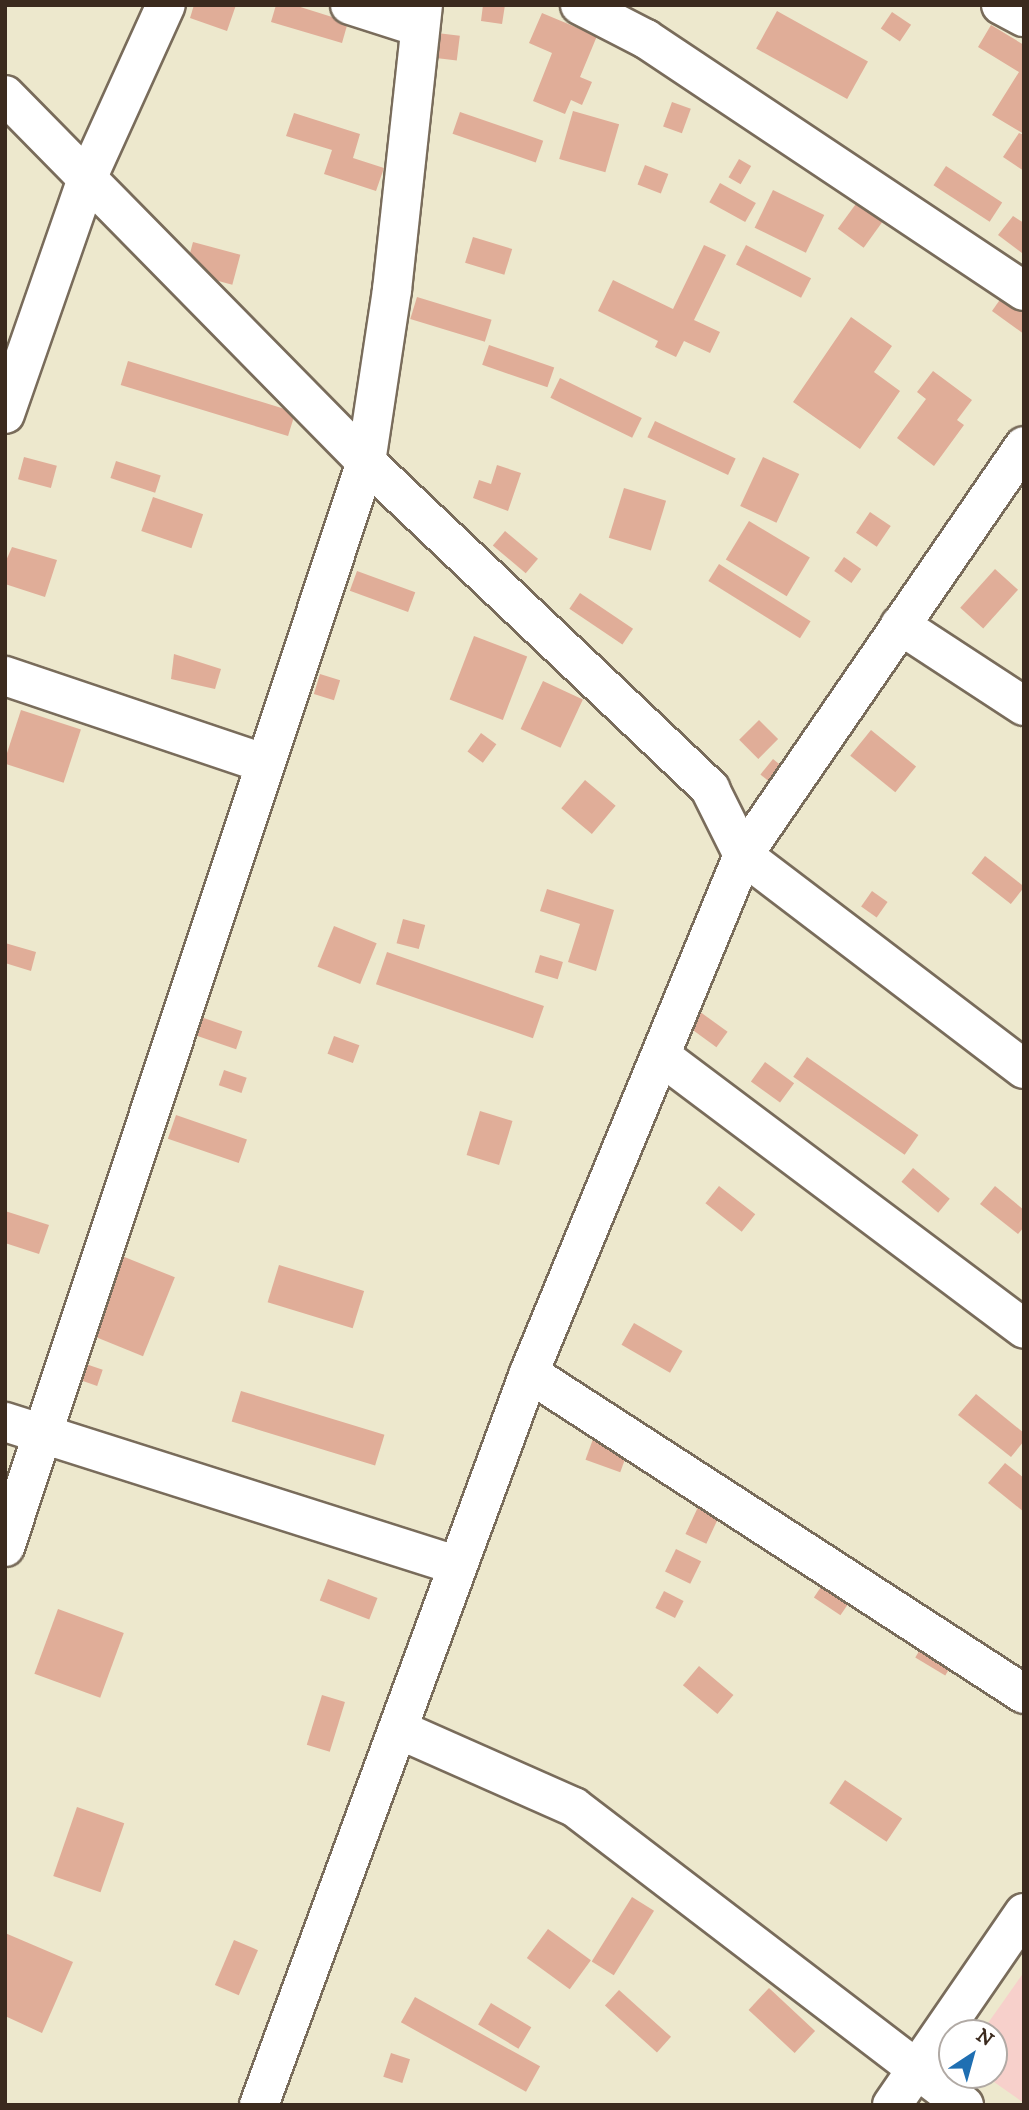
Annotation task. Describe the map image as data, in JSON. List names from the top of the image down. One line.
{"north":"top right"}
